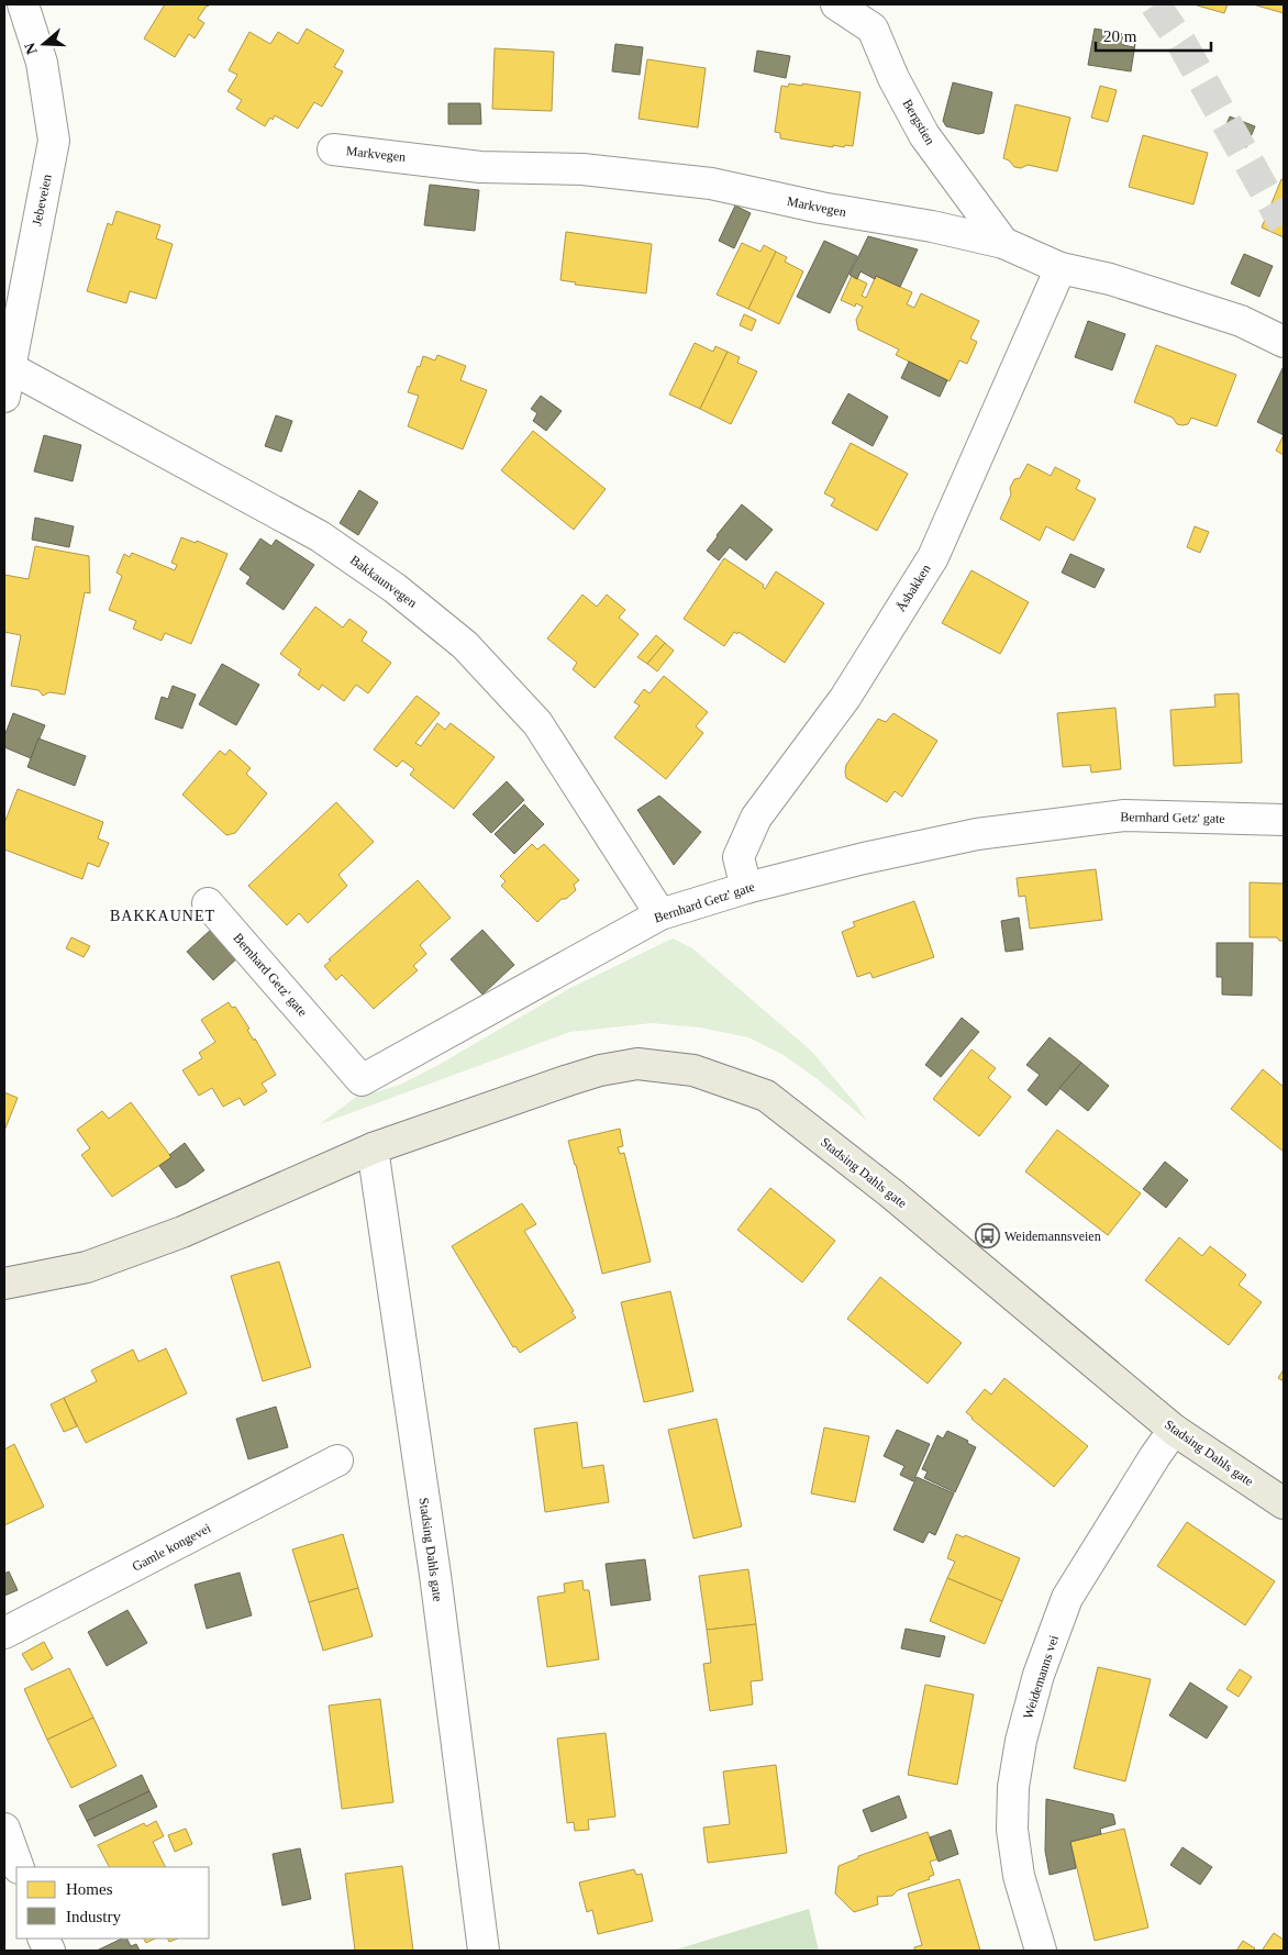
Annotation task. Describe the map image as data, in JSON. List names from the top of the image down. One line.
{"streets":{"main road":["Stadsing Dahls gate"],"street":["Bergstien","Markvegen","Jebeveien","Bakkaunvegen","Åsbakken","Bernhard Getz' gate","Gamle kongevei","Weidemanns vei"]},"crossings":[["Bergstien","Markvegen"],["Markvegen","Åsbakken"],["Jebeveien","Bakkaunvegen"],["Bakkaunvegen","Bernhard Getz' gate"],["Åsbakken","Bernhard Getz' gate"],["Stadsing Dahls gate","Weidemanns vei"]],"districts":["BAKKAUNET"],"places":{"bus stop":["Weidemannsveien"]},"legend":["Homes","Industry"],"scale_bar":"20 m","north":"left"}
